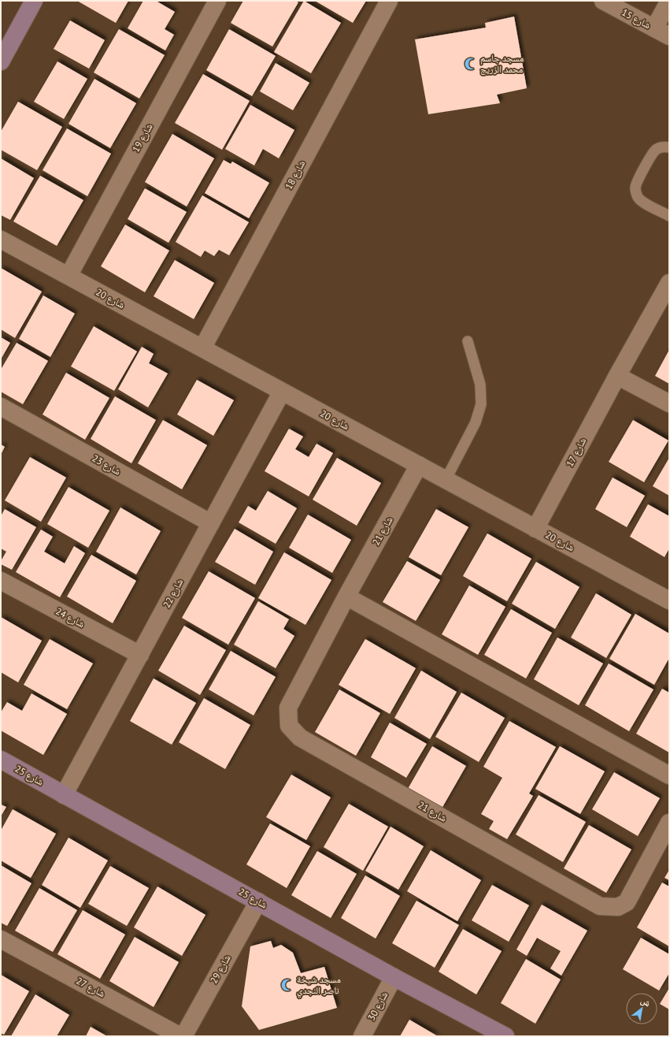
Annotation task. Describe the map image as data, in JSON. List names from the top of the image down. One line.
{"streets":{"street":["شارع 15","شارع 19","شارع 18","شارع 20","شارع 17","شارع 23","شارع 21","شارع 22","شارع 24","شارع 25","شارع 29","شارع 27","شارع 30"]},"crossings":[["شارع 19","شارع 20"],["شارع 18","شارع 20"],["شارع 20","شارع 17"],["شارع 20","شارع 21"],["شارع 20","شارع 22"],["شارع 23","شارع 22"],["شارع 22","شارع 24"],["شارع 22","شارع 25"],["شارع 25","شارع 29"],["شارع 25","شارع 30"]],"places":{"mosque":["مسجد جاسم محمد الزريج","مسجد شيخة ناصر النجدي"]},"north":"top right"}
